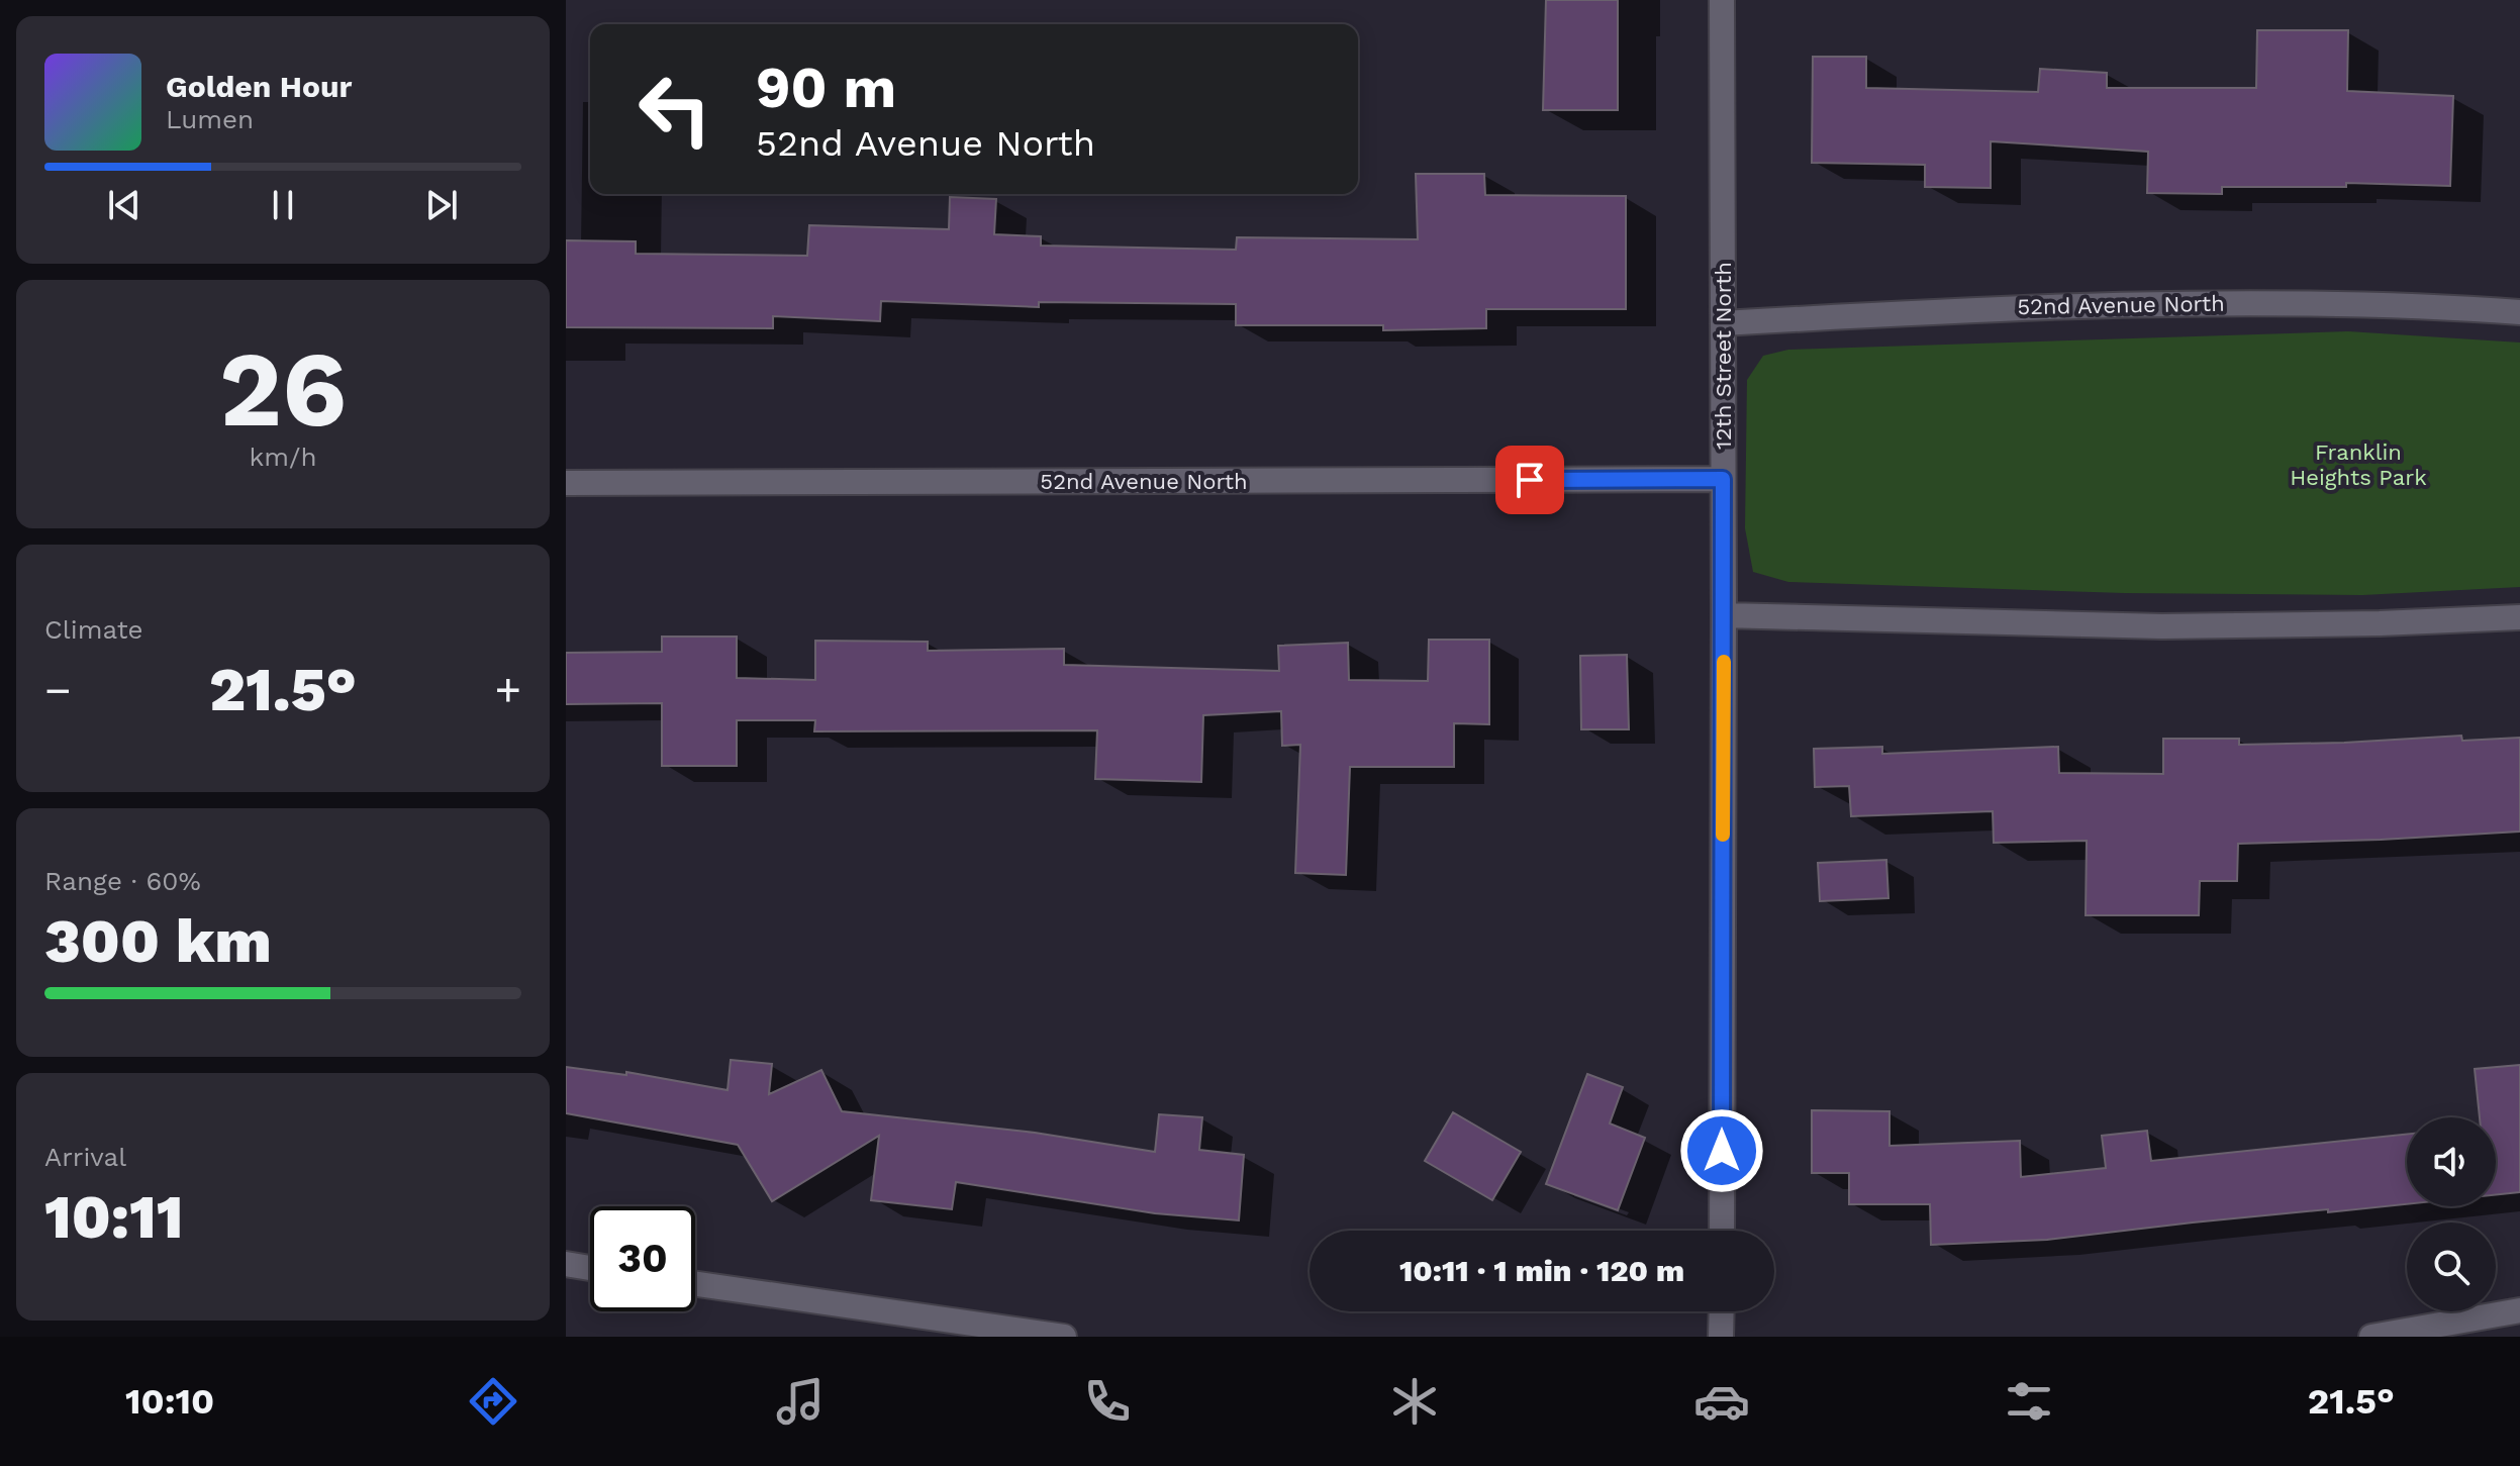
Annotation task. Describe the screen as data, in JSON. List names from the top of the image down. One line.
{"streets":{"street":["52nd Avenue North","12th Street North"]},"crossings":[["52nd Avenue North","12th Street North"]],"parks":["Franklin Heights Park"],"page":{"turn":["90 m","52nd Avenue North"],"song":["Golden Hour","Lumen"],"tile":[["26","km/h"],"Climate",["Range · 60%","300 km"],["Arrival","10:11"]],"heat":["−","21.5°","+"],"limit":"30","trip":"10:11 · 1 min · 120 m","tabs":["10:10","21.5°"]}}
